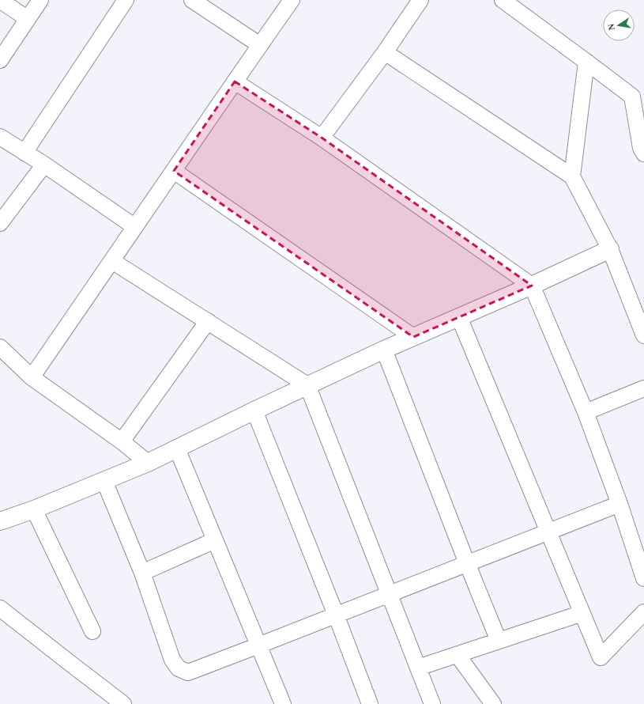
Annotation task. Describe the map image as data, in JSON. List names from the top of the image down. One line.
{"north":"left"}
